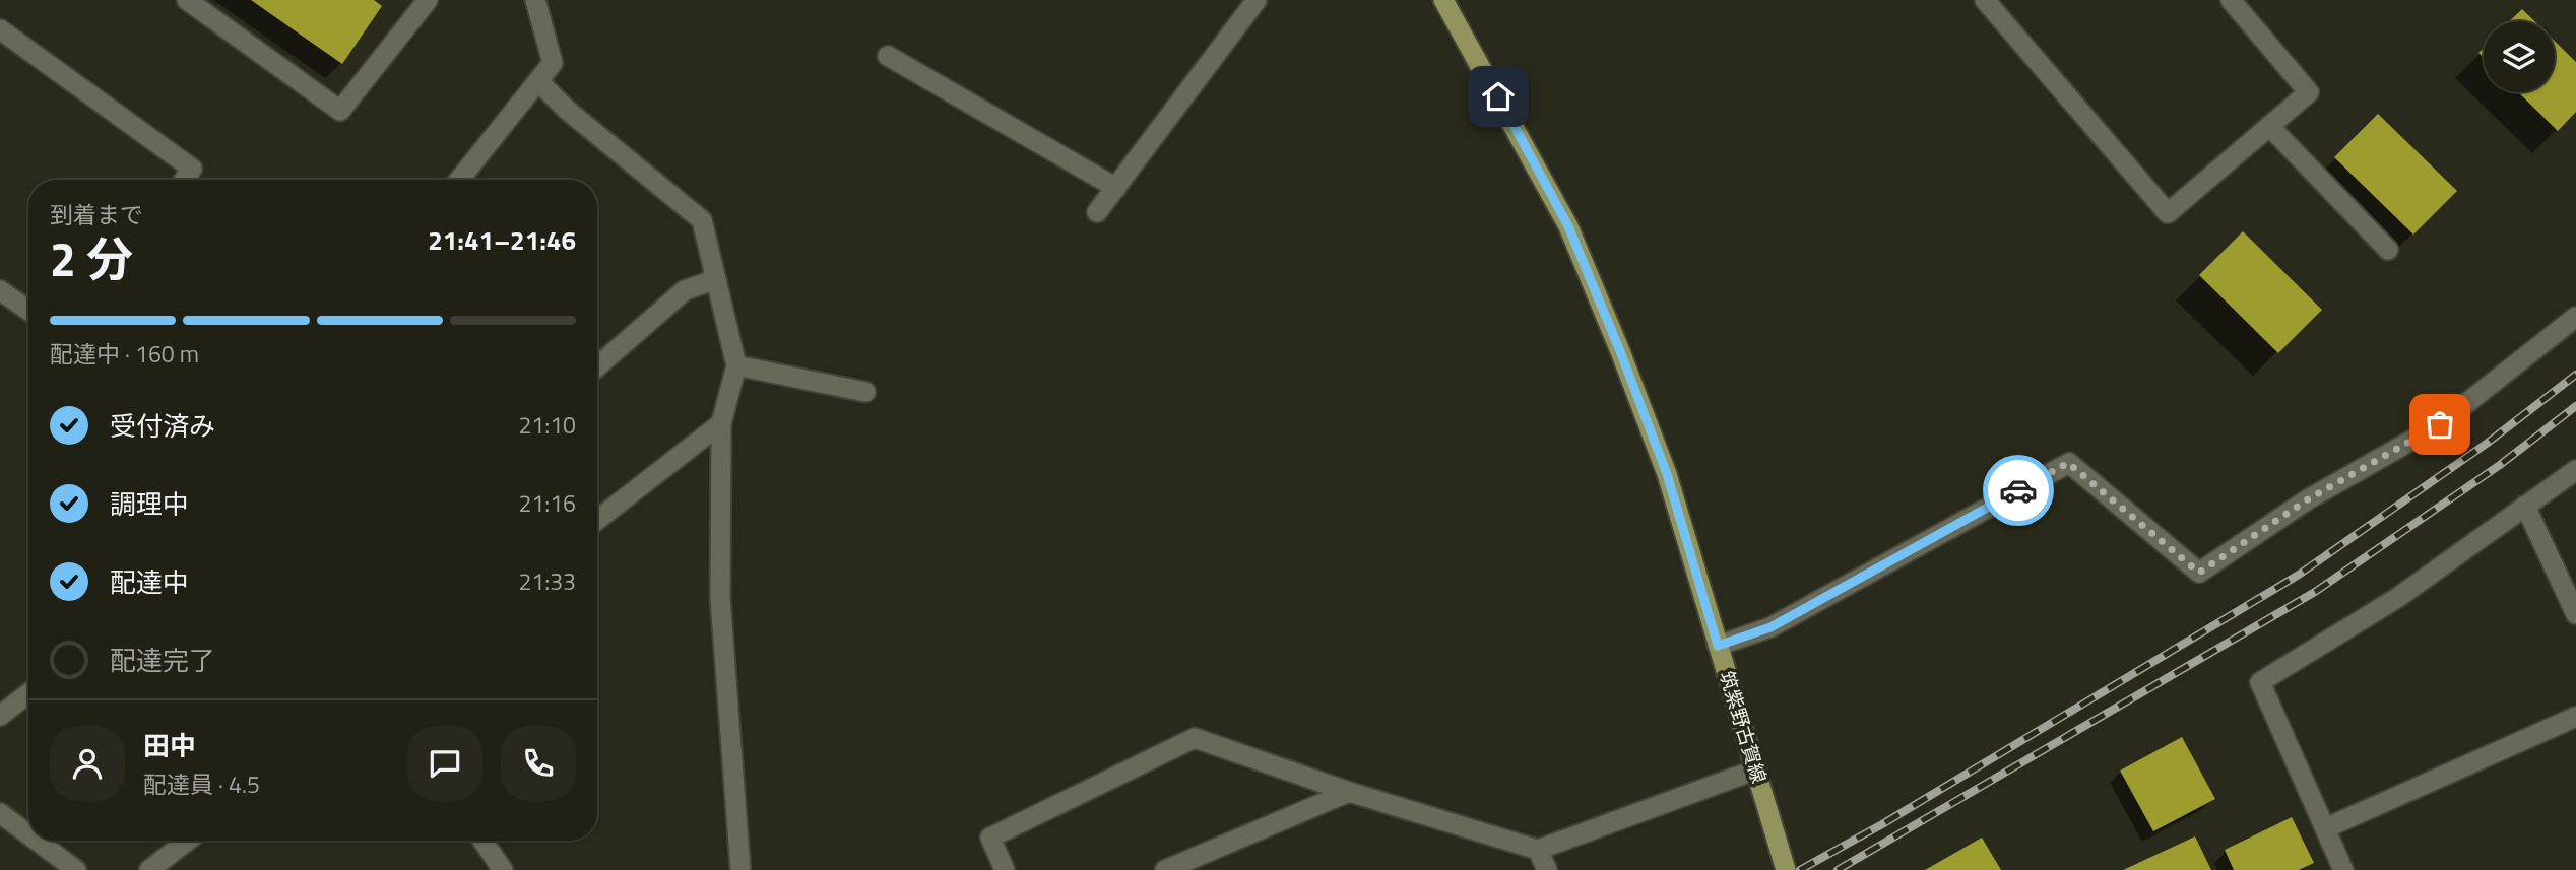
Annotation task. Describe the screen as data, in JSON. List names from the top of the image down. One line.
{"streets":{"main road":["筑紫野古賀線"]},"page":{"heading":["2 分","到着まで","21:41–21:46"],"panel":["田中","配達員 · 4.5"],"bar":"配達中 · 160 m","list":[["受付済み","21:10"],["調理中","21:16"],["配達中","21:33"],"配達完了"]}}
